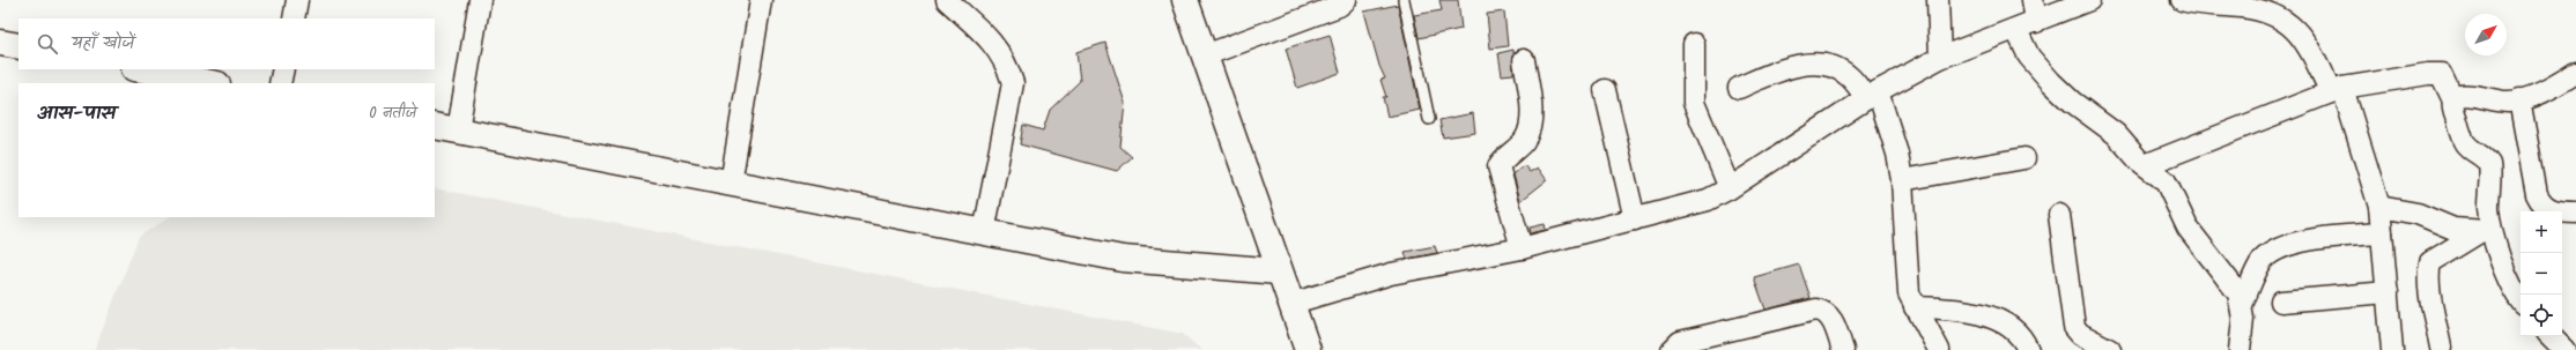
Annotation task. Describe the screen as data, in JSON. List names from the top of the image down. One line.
{"north":"top right","page":{"search":"यहाँ खोजें","heading":["आस-पास","0 नतीजे"],"map_buttons":["+","−"]}}
